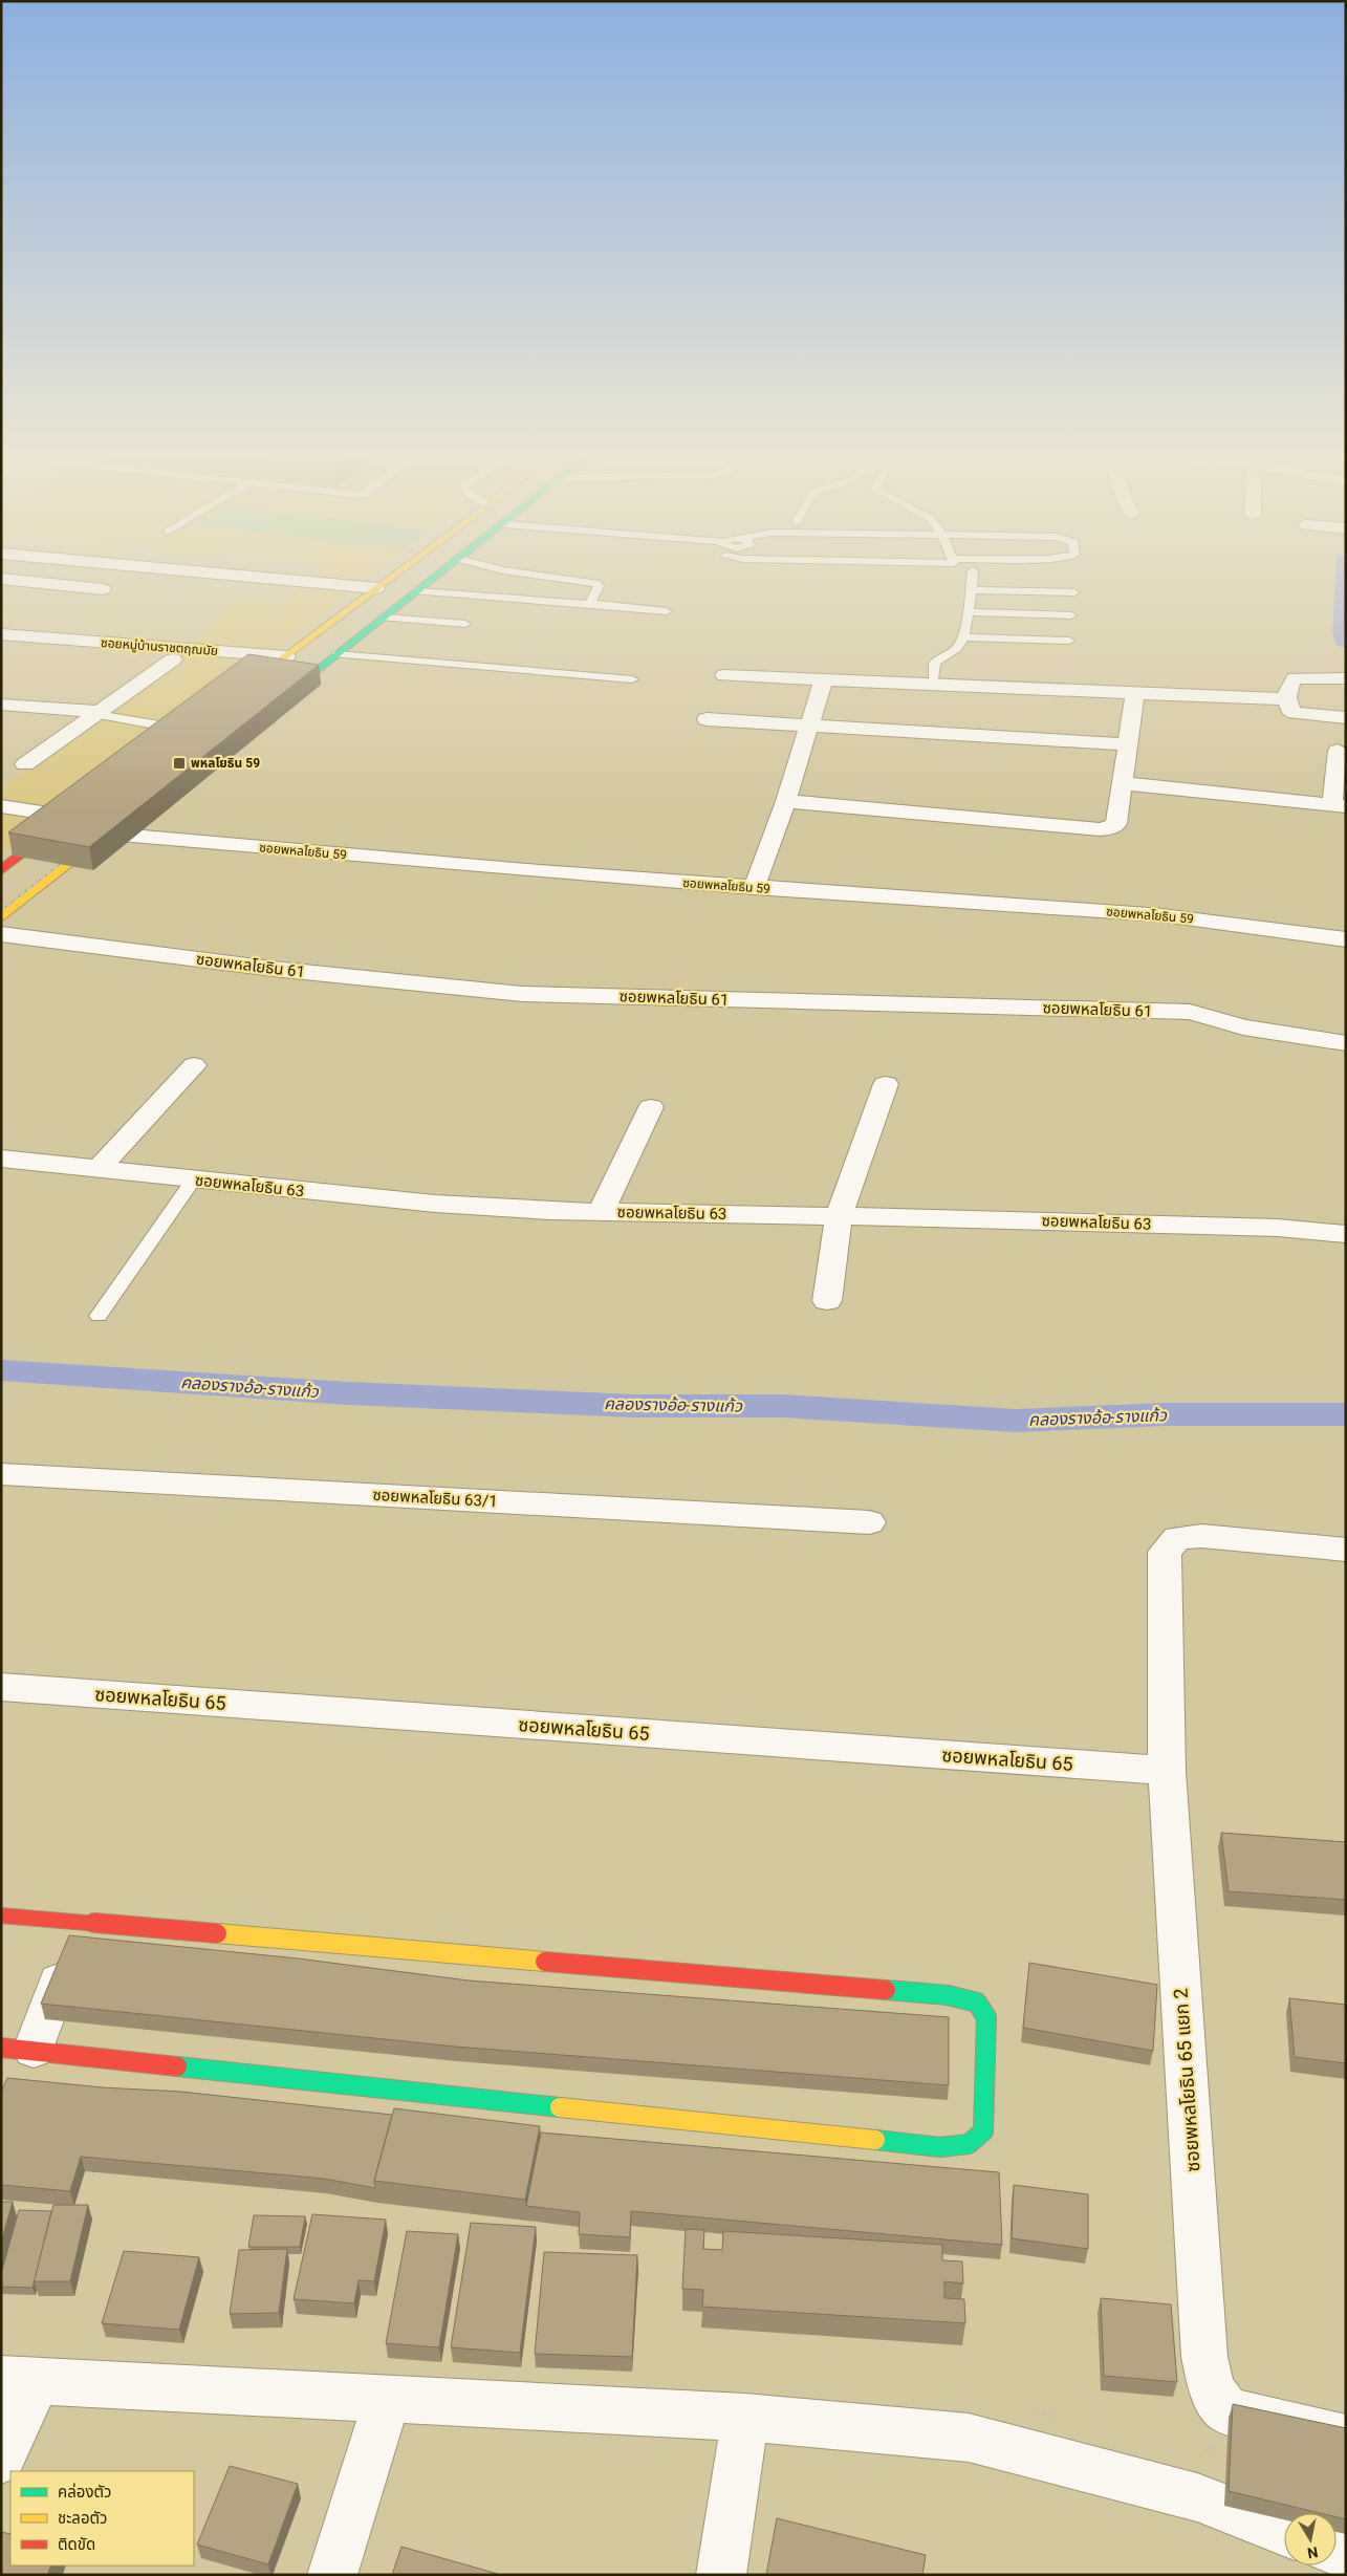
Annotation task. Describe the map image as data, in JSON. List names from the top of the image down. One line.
{"streets":{"street":["ซอยหมู่บ้านราชตฤณมัย","ซอยพหลโยธิน 59","ซอยพหลโยธิน 61","ซอยพหลโยธิน 63","ซอยพหลโยธิน 63/1","ซอยพหลโยธิน 65","ซอยพหลโยธิน 65 แยก 2"]},"crossings":[["ซอยพหลโยธิน 65","ซอยพหลโยธิน 65 แยก 2"]],"water":["คลองรางอ้อ-รางแก้ว"],"places":{"transit":["พหลโยธิน 59"]},"legend":["คล่องตัว","ชะลอตัว","ติดขัด"],"north":"bottom"}
